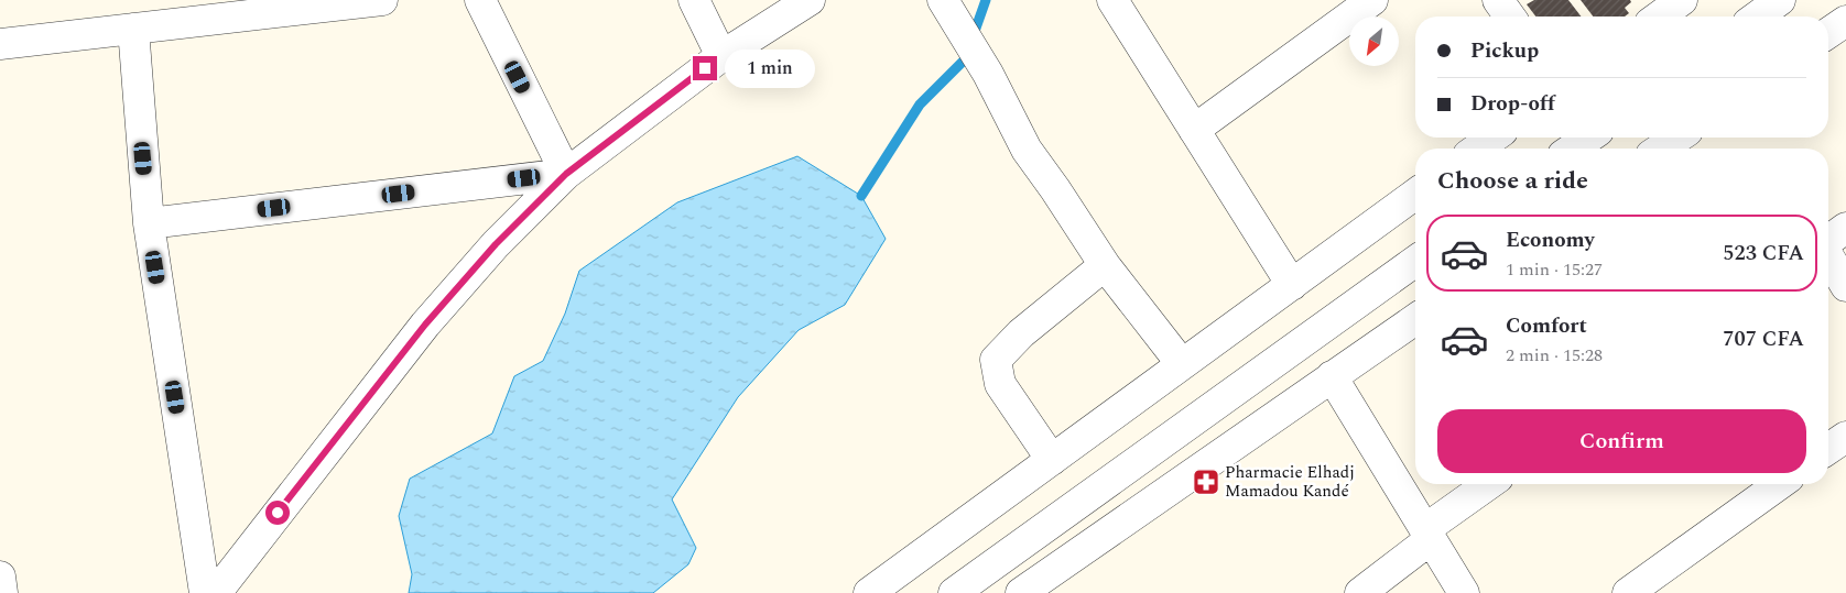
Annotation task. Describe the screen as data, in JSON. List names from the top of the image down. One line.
{"places":{"pharmacy":["Pharmacie Elhadj Mamadou Kandé"]},"north":"bottom left","page":{"banner":["Pickup","Drop-off"],"bubble":"1 min","heading":"Choose a ride","list":[{"name":"Economy","note":"1 min · 15:27","value":"523 CFA"},{"name":"Comfort","note":"2 min · 15:28","value":"707 CFA"}],"buttons":"Confirm"}}
